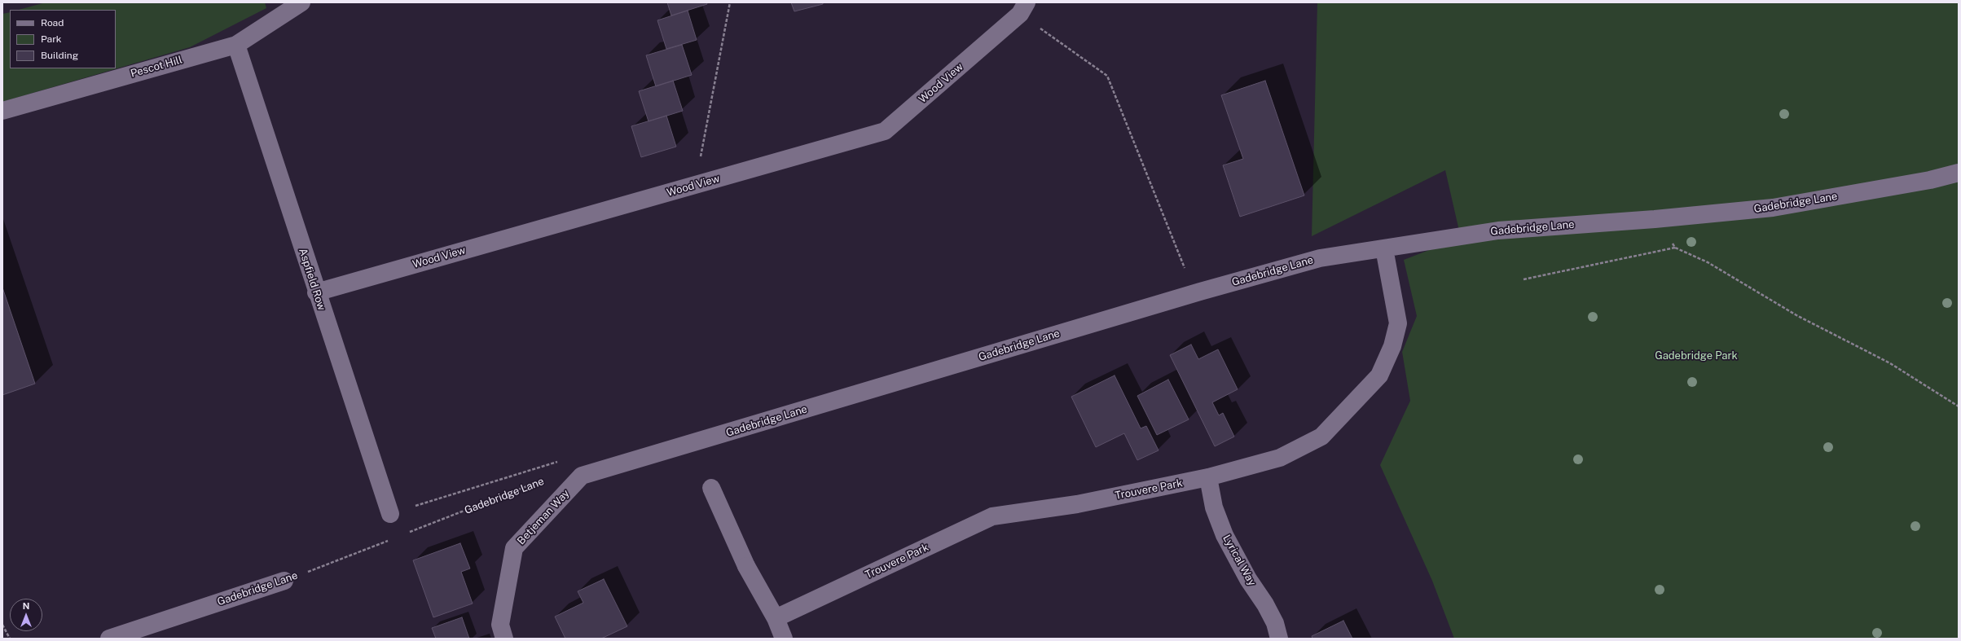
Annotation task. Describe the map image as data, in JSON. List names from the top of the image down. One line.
{"streets":{"street":["Pescot Hill","Wood View","Gadebridge Lane","Aspfield Row","Trouvere Park","Betjeman Way","Lyrical Way"]},"crossings":[["Pescot Hill","Aspfield Row"],["Wood View","Aspfield Row"],["Gadebridge Lane","Trouvere Park"],["Gadebridge Lane","Betjeman Way"],["Trouvere Park","Lyrical Way"]],"parks":["Gadebridge Park"],"legend":["Road","Park","Building"],"north":"top"}
